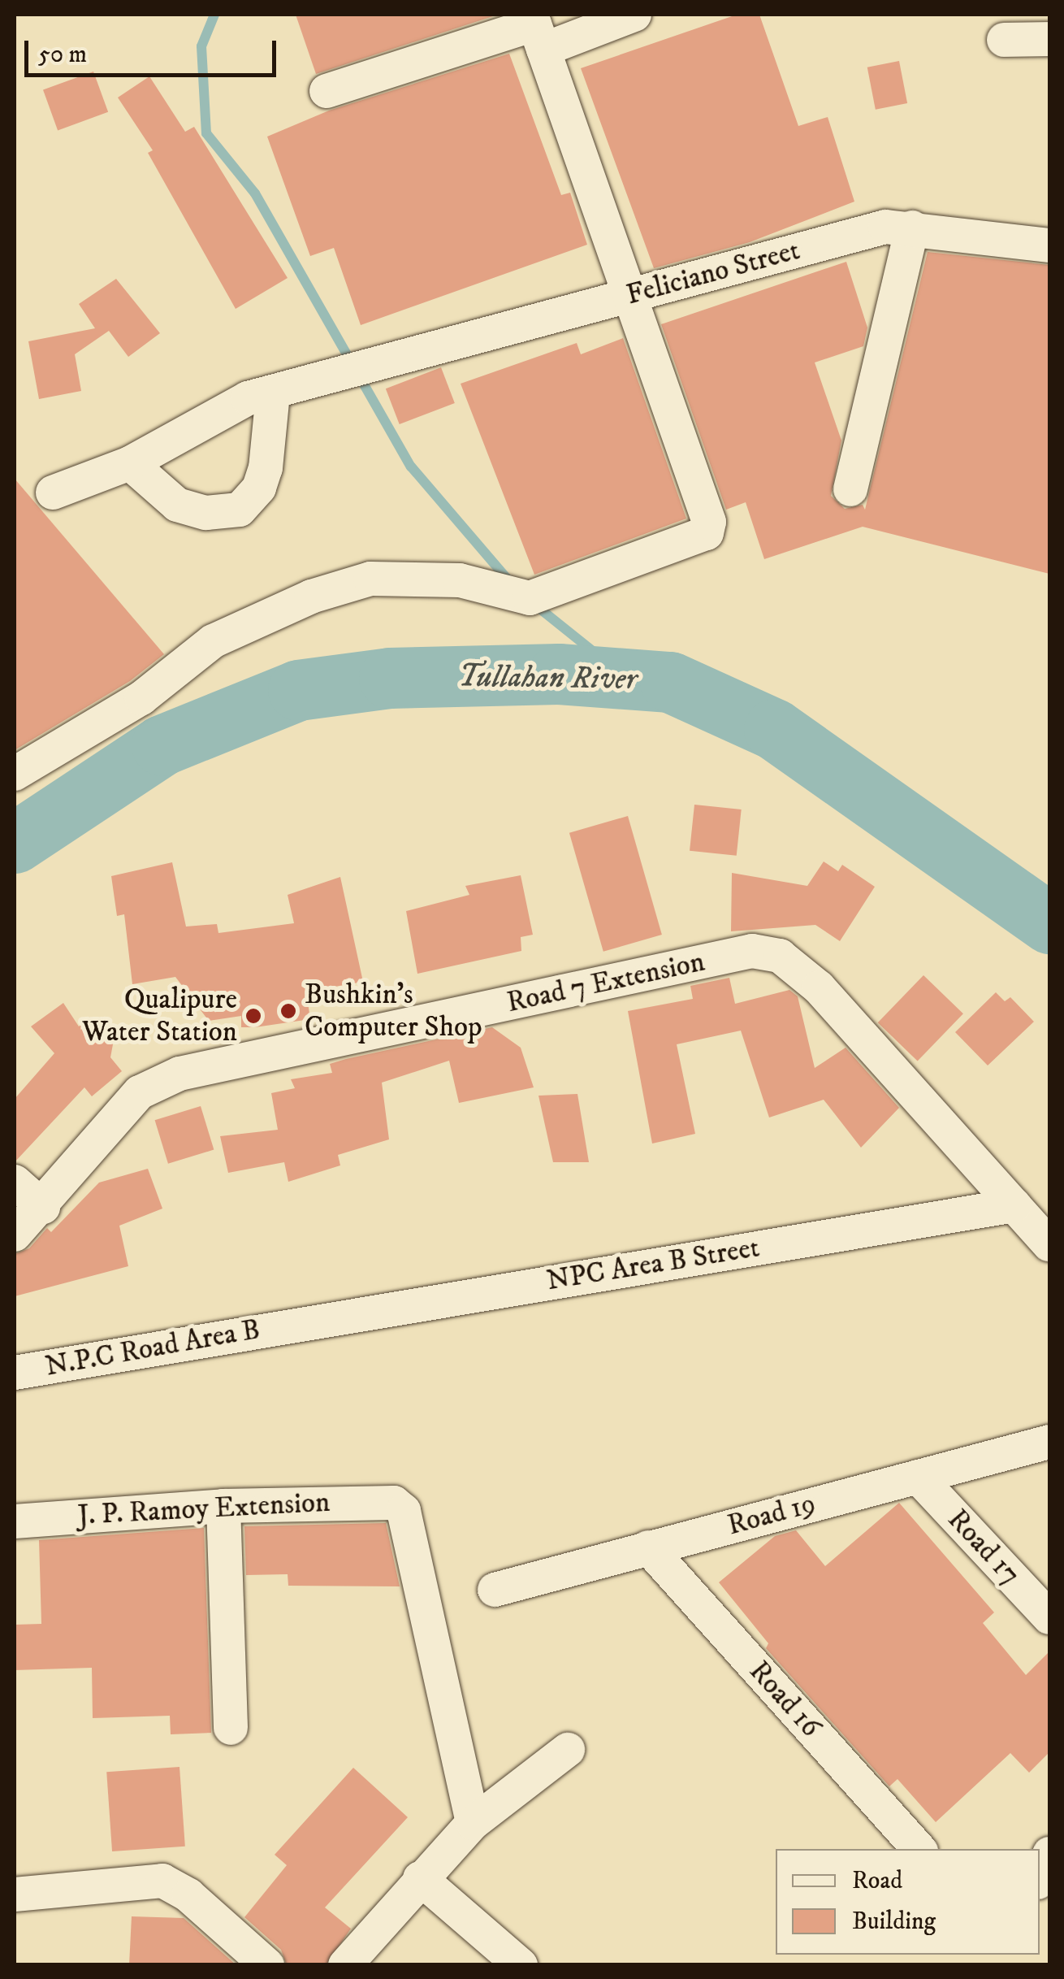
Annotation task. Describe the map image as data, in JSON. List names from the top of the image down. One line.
{"streets":{"street":["Feliciano Street","Road 7 Extension","NPC Area B Street","N.P.C Road Area B","J. P. Ramoy Extension","Road 19","Road 17","Road 16"]},"crossings":[["Road 7 Extension","NPC Area B Street"],["NPC Area B Street","N.P.C Road Area B"],["Road 19","Road 17"],["Road 19","Road 16"]],"water":["Tullahan River"],"places":["Bushkin's Computer Shop","Qualipure Water Station"],"legend":["Road","Building"],"scale_bar":"50 m"}
